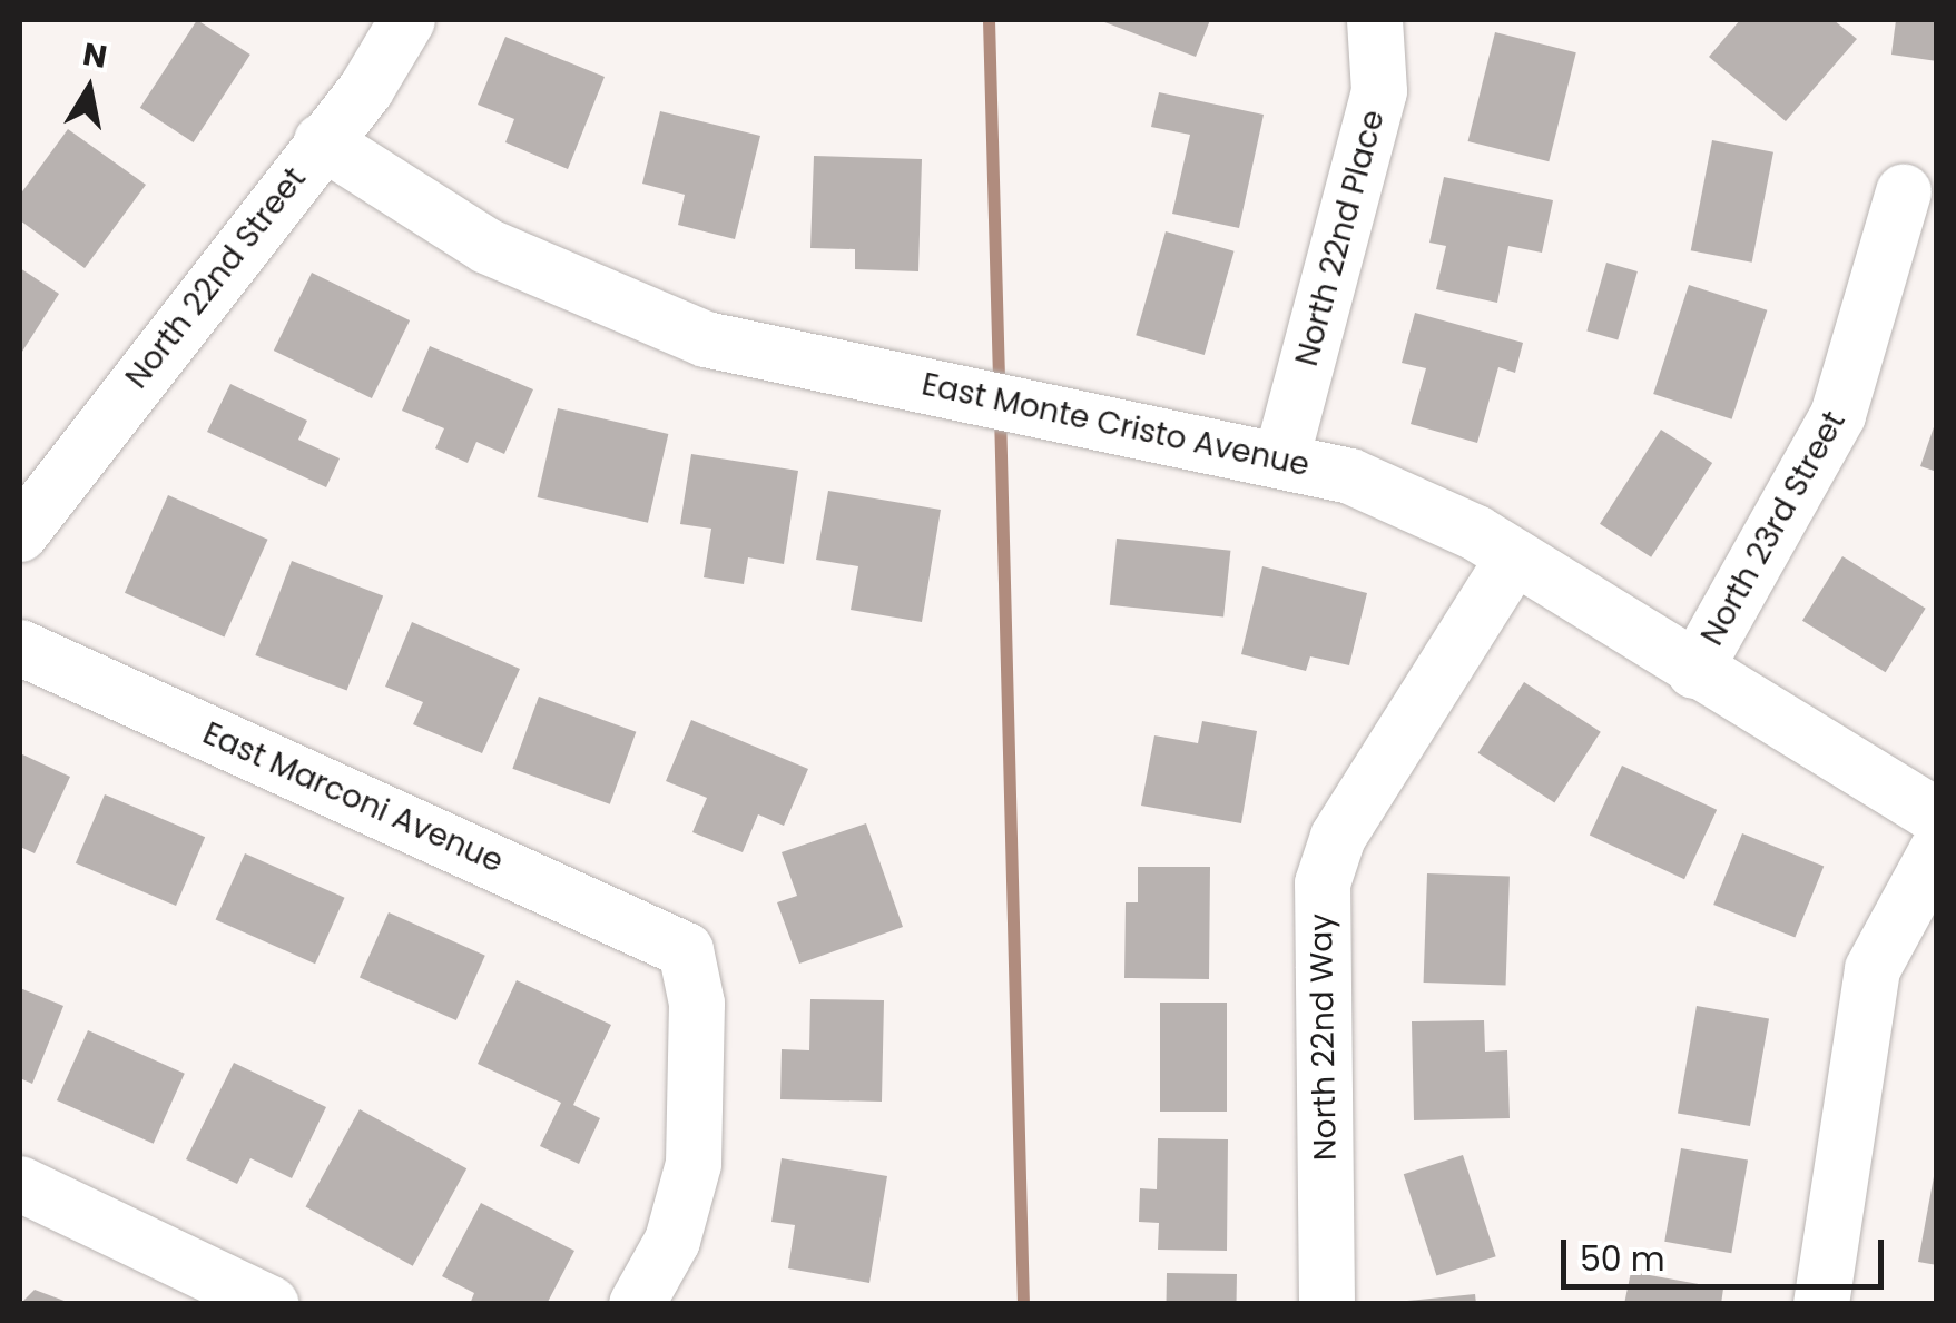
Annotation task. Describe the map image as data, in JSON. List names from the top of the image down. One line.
{"streets":{"street":["North 22nd Place","North 22nd Street","East Monte Cristo Avenue","North 23rd Street","East Marconi Avenue","North 22nd Way"]},"crossings":[["North 22nd Place","East Monte Cristo Avenue"],["North 22nd Street","East Monte Cristo Avenue"],["East Monte Cristo Avenue","North 23rd Street"],["East Monte Cristo Avenue","North 22nd Way"]],"scale_bar":"50 m","north":"top"}
